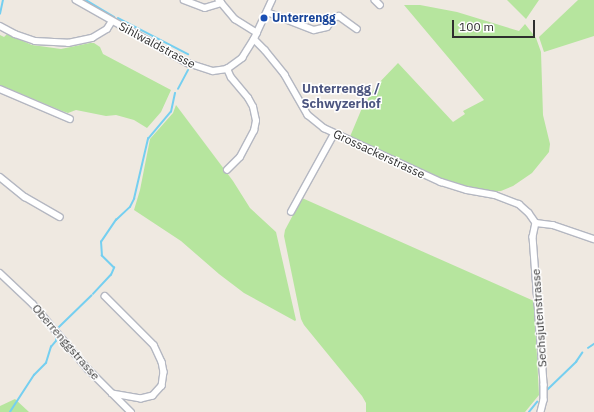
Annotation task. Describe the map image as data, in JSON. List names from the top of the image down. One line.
{"streets":{"street":["Sihlwaldstrasse","Grossackerstrasse","Sechsjutenstrasse","Oberrenggstrasse"]},"crossings":[["Grossackerstrasse","Sechsjutenstrasse"]],"districts":["Unterrengg / Schwyzerhof"],"places":["Unterrengg"],"scale_bar":"100 m"}
